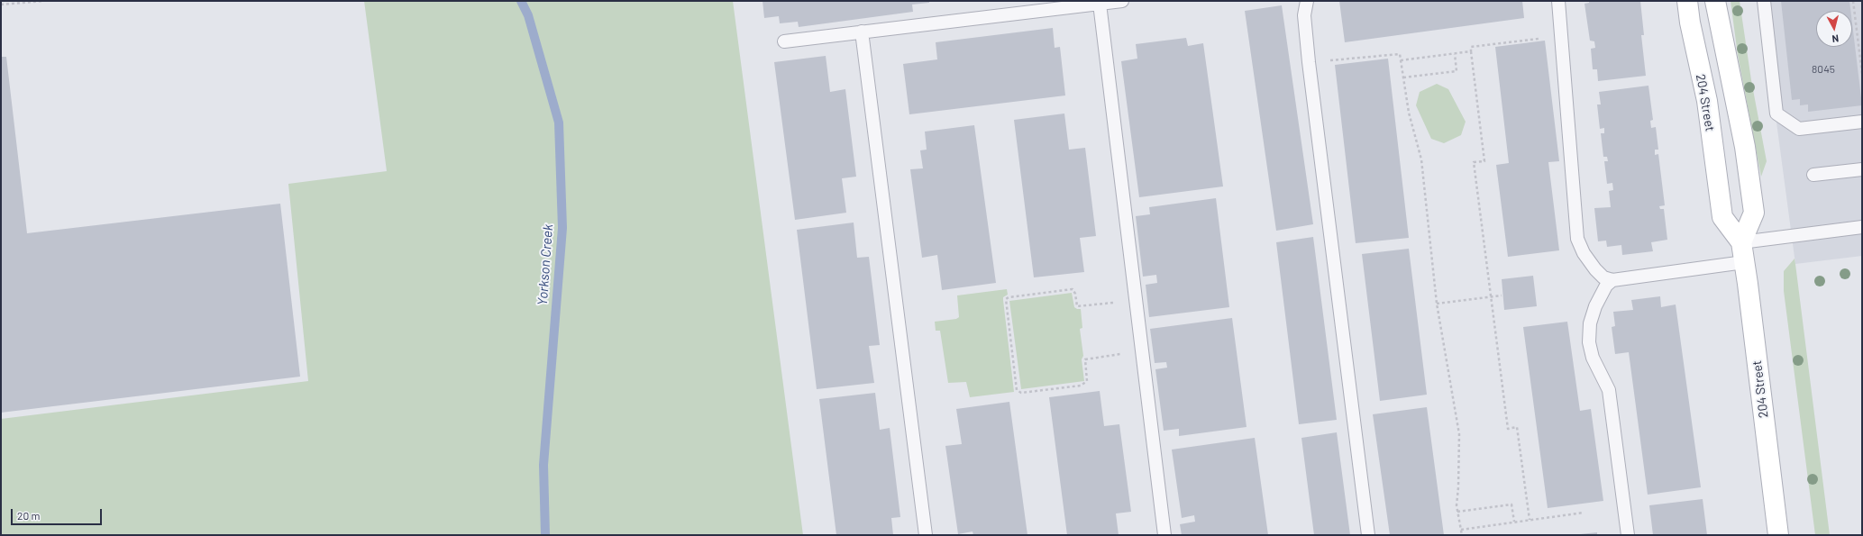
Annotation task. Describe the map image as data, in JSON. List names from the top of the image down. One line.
{"streets":{"street":["204 Street"]},"water":["Yorkson Creek"],"house_numbers":["8045"],"scale_bar":"20 m","north":"bottom"}
